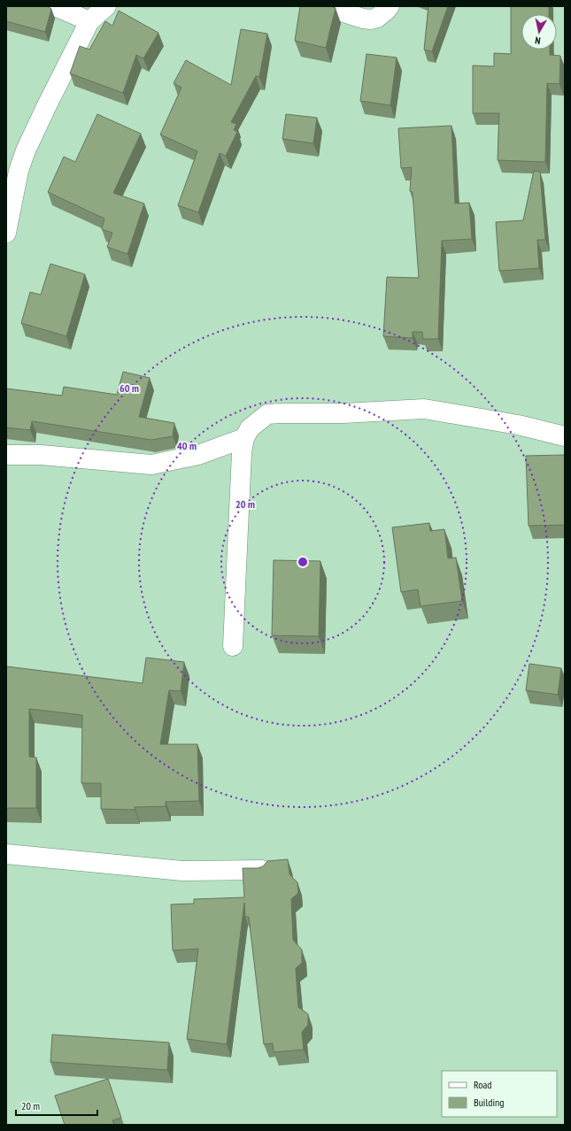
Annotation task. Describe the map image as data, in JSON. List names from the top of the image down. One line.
{"legend":["Road","Building"],"scale_bar":"20 m","north":"bottom","rings":["60 m","40 m","20 m"]}
